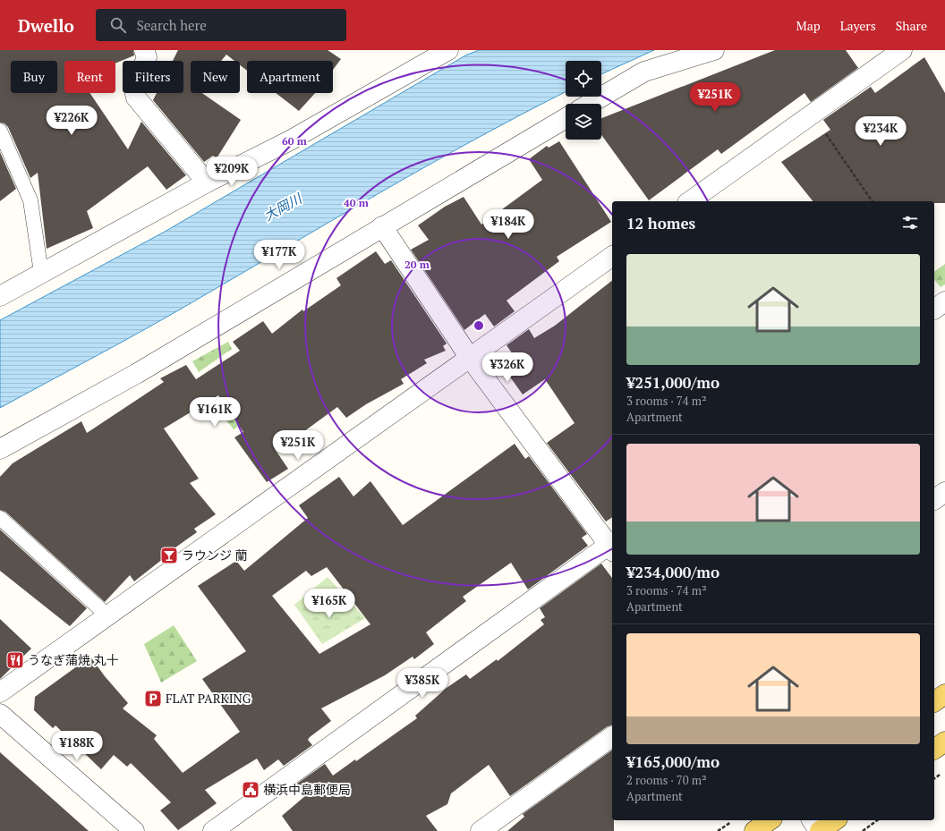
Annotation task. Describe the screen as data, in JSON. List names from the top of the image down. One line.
{"water":["大岡川"],"places":{"bar":["ラウンジ 蘭"],"restaurant":["うなぎ蒲焼 丸十"],"parking":["FLAT PARKING"],"public building":["横浜中島郵便局"]},"page":{"header":"Dwello","search":"Search here","nav":["Map","Layers","Share"],"chip":["Buy","Rent","Filters","New","Apartment"],"price":["¥251K","¥226K","¥234K","¥209K","¥184K","¥177K","¥326K","¥161K","¥251K","¥165K","¥385K","¥188K"],"heading":"12 homes","list":[{"name":"¥251,000/mo","note":"3 rooms · 74 m² · Apartment"},{"name":"¥234,000/mo","note":"3 rooms · 74 m² · Apartment"},{"name":"¥165,000/mo","note":"2 rooms · 70 m² · Apartment"}]},"rings":["60 m","40 m","20 m"]}
